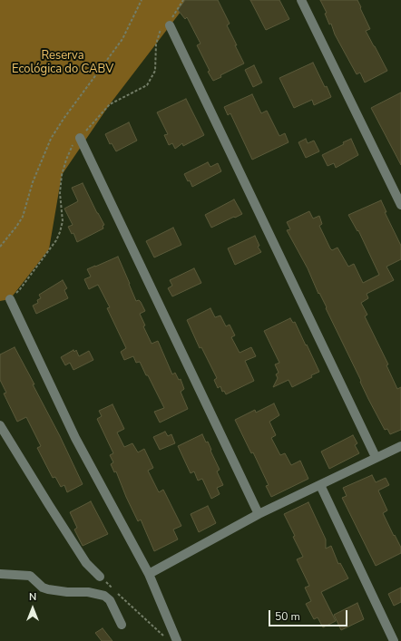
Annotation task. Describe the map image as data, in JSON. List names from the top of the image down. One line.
{"parks":["Reserva Ecológica do CABV"],"scale_bar":"50 m","north":"top"}
